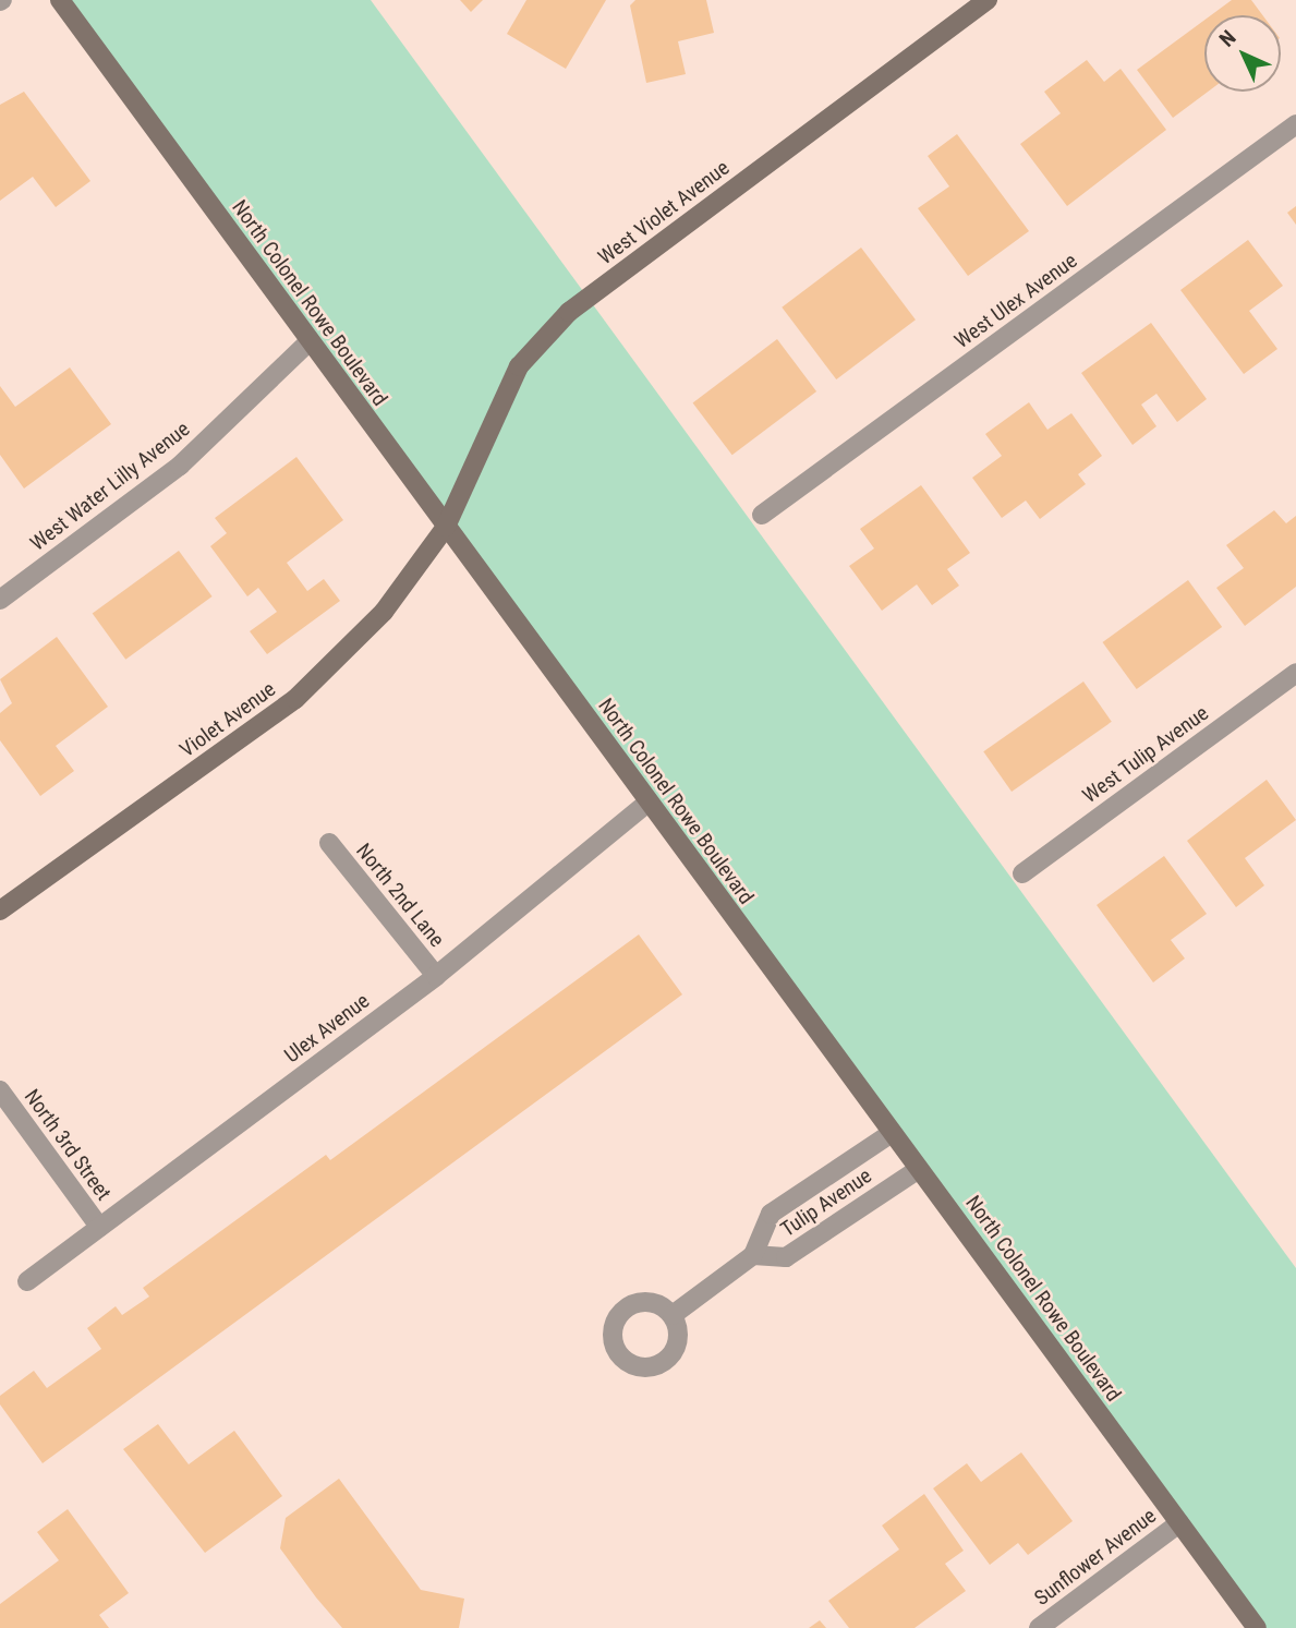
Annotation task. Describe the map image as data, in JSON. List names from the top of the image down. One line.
{"streets":{"main road":["West Violet Avenue","North Colonel Rowe Boulevard","Violet Avenue"],"street":["West Ulex Avenue","West Water Lilly Avenue","West Tulip Avenue","North 2nd Lane","Ulex Avenue","North 3rd Street","Tulip Avenue","Sunflower Avenue"]},"crossings":[["West Violet Avenue","North Colonel Rowe Boulevard"],["West Violet Avenue","Violet Avenue"],["North Colonel Rowe Boulevard","West Water Lilly Avenue"],["North Colonel Rowe Boulevard","Violet Avenue"],["North Colonel Rowe Boulevard","Ulex Avenue"],["North Colonel Rowe Boulevard","Tulip Avenue"],["North Colonel Rowe Boulevard","Sunflower Avenue"],["North 2nd Lane","Ulex Avenue"],["Ulex Avenue","North 3rd Street"]],"north":"top left"}
